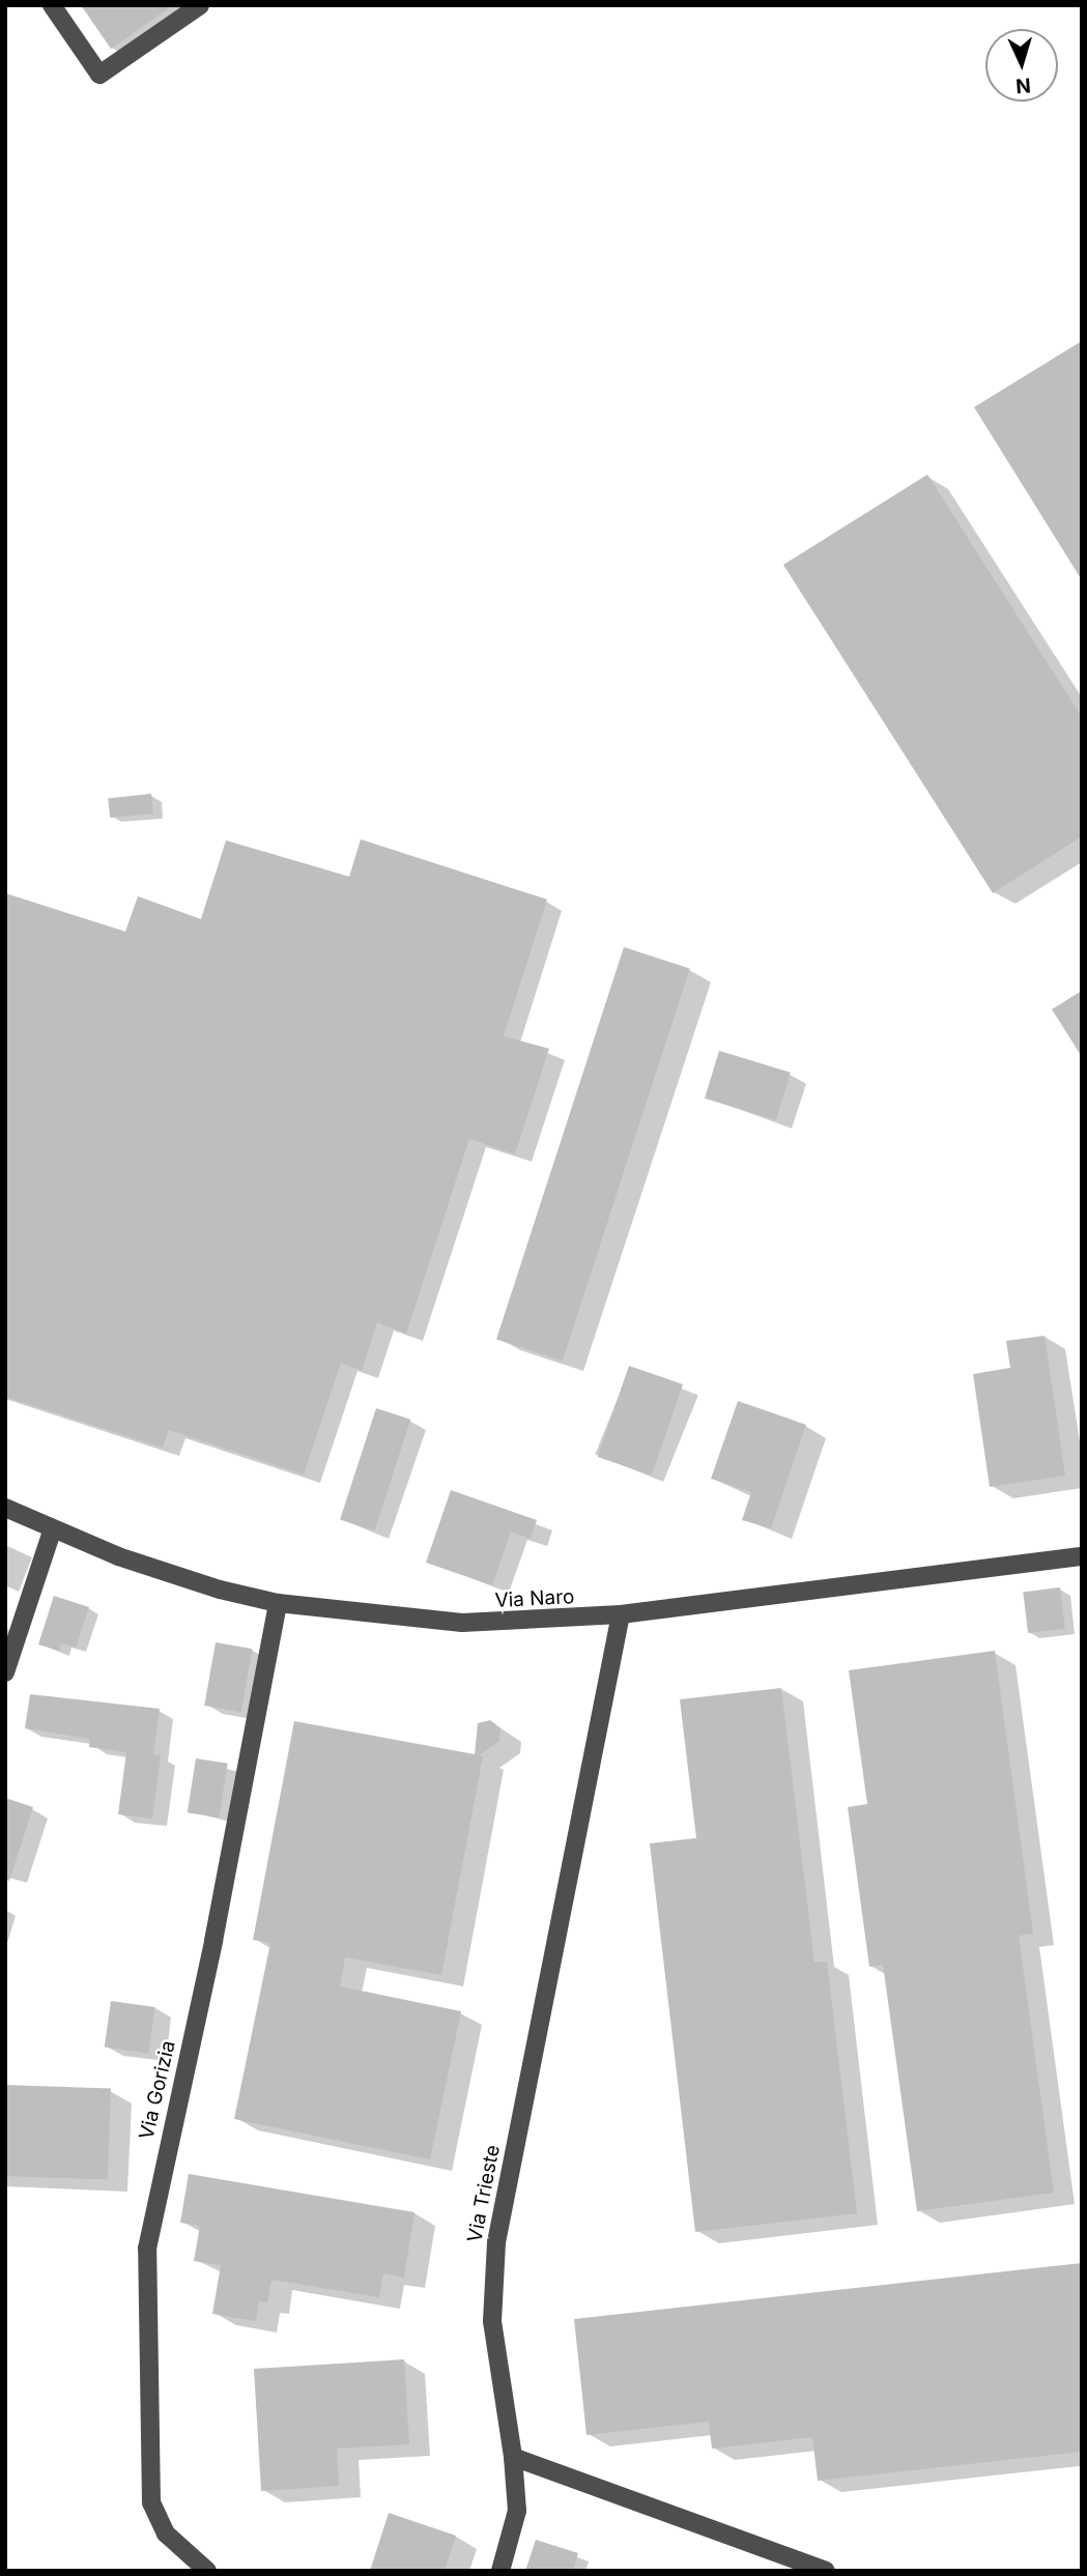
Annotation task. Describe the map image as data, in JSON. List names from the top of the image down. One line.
{"streets":{"street":["Via Naro","Via Gorizia","Via Trieste"]},"crossings":[["Via Naro","Via Gorizia"],["Via Naro","Via Trieste"]],"north":"bottom"}
